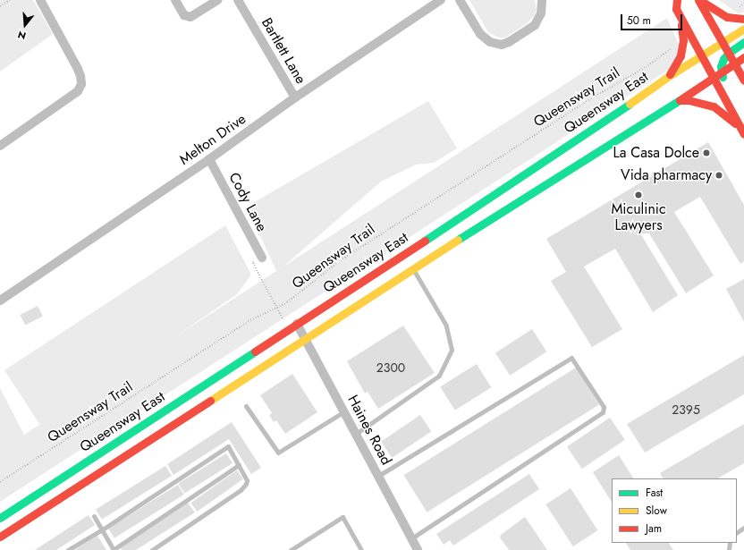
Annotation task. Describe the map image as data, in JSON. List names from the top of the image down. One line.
{"streets":{"main road":["Queensway East"],"street":["Bartlett Lane","Melton Drive","Cody Lane","Haines Road"],"path":["Queensway Trail"]},"crossings":[["Bartlett Lane","Melton Drive"],["Queensway East","Haines Road"],["Melton Drive","Cody Lane"]],"places":["La Casa Dolce","Vida pharmacy","Miculinic Lawyers"],"house_numbers":["2300","2395"],"legend":["Fast","Slow","Jam"],"scale_bar":"50 m","north":"bottom"}
